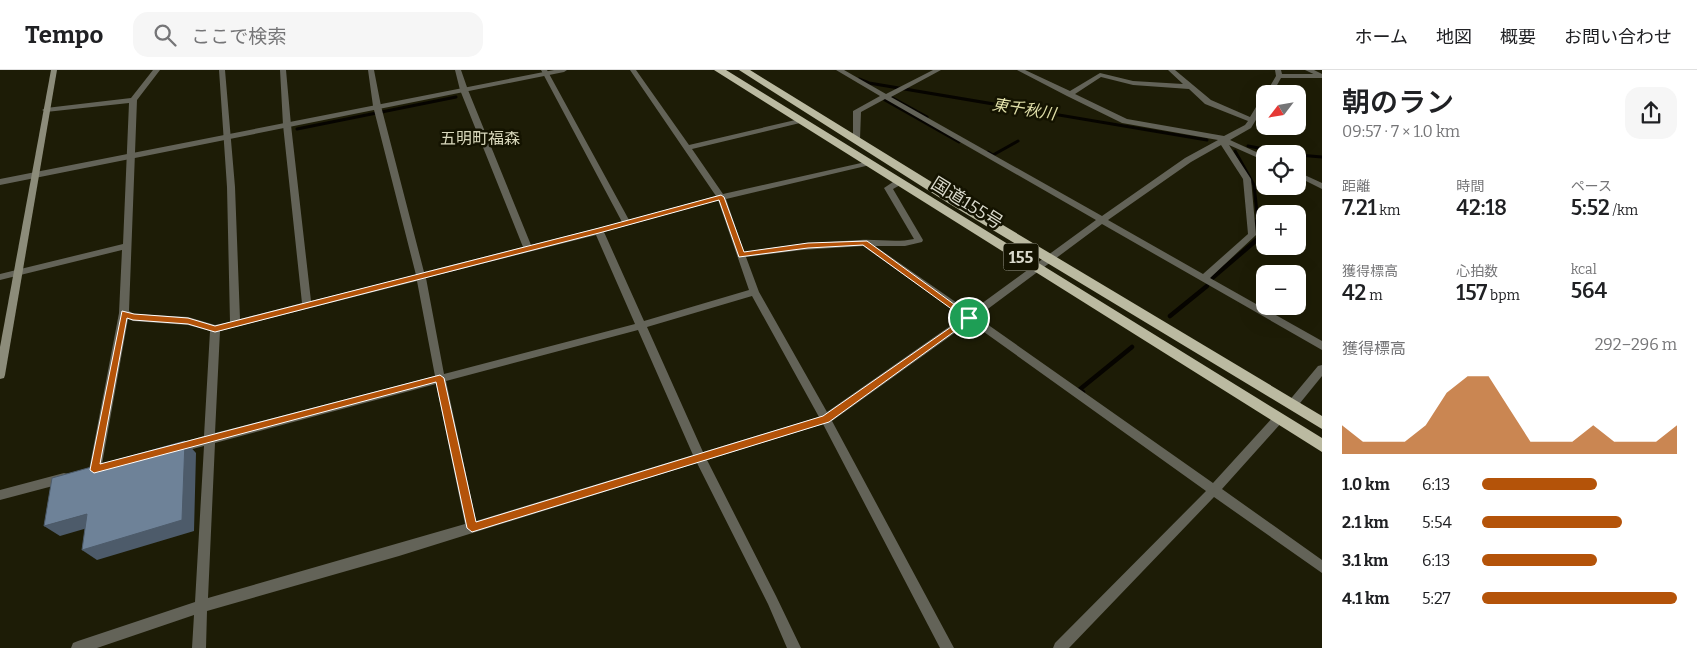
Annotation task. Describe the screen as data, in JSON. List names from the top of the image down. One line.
{"streets":{"highway":["国道155号","155"]},"districts":["五明町福森"],"water":["東千秋川"],"north":"bottom left","page":{"header":"Tempo","search":"ここで検索","nav":["ホーム","地図","概要","お問い合わせ"],"heading":["朝のラン","09:57 · 7 × 1.0 km"],"map_buttons":["+","−"],"stats":[["距離","7.21 km"],["時間","42:18"],["ペース","5:52 /km"],["獲得標高","42 m"],["心拍数","157 bpm"],["kcal","564"]],"chart":["獲得標高","292–296 m"],"list":[{"name":"1.0 km","note":"6:13"},{"name":"2.1 km","note":"5:54"},{"name":"3.1 km","note":"6:13"},{"name":"4.1 km","note":"5:27"}]}}
